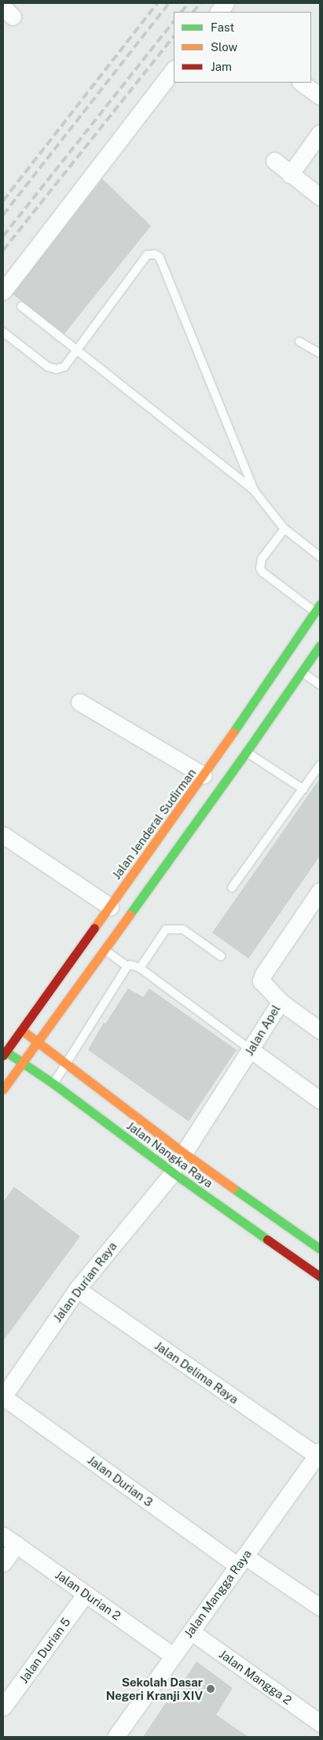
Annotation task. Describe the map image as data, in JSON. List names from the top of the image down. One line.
{"streets":{"main road":["Jalan Jenderal Sudirman","Jalan Nangka Raya"],"street":["Jalan Apel","Jalan Durian Raya","Jalan Delima Raya","Jalan Durian 3","Jalan Mangga Raya","Jalan Durian 2","Jalan Durian 5","Jalan Mangga 2"]},"crossings":[["Jalan Jenderal Sudirman","Jalan Nangka Raya"],["Jalan Apel","Jalan Nangka Raya"],["Jalan Nangka Raya","Jalan Durian Raya"],["Jalan Durian Raya","Jalan Delima Raya"],["Jalan Durian Raya","Jalan Durian 3"],["Jalan Delima Raya","Jalan Mangga Raya"],["Jalan Durian 3","Jalan Mangga Raya"],["Jalan Mangga Raya","Jalan Durian 2"],["Jalan Mangga Raya","Jalan Mangga 2"],["Jalan Durian 2","Jalan Durian 5"]],"places":["Sekolah Dasar Negeri Kranji XIV"],"legend":["Fast","Slow","Jam"]}
